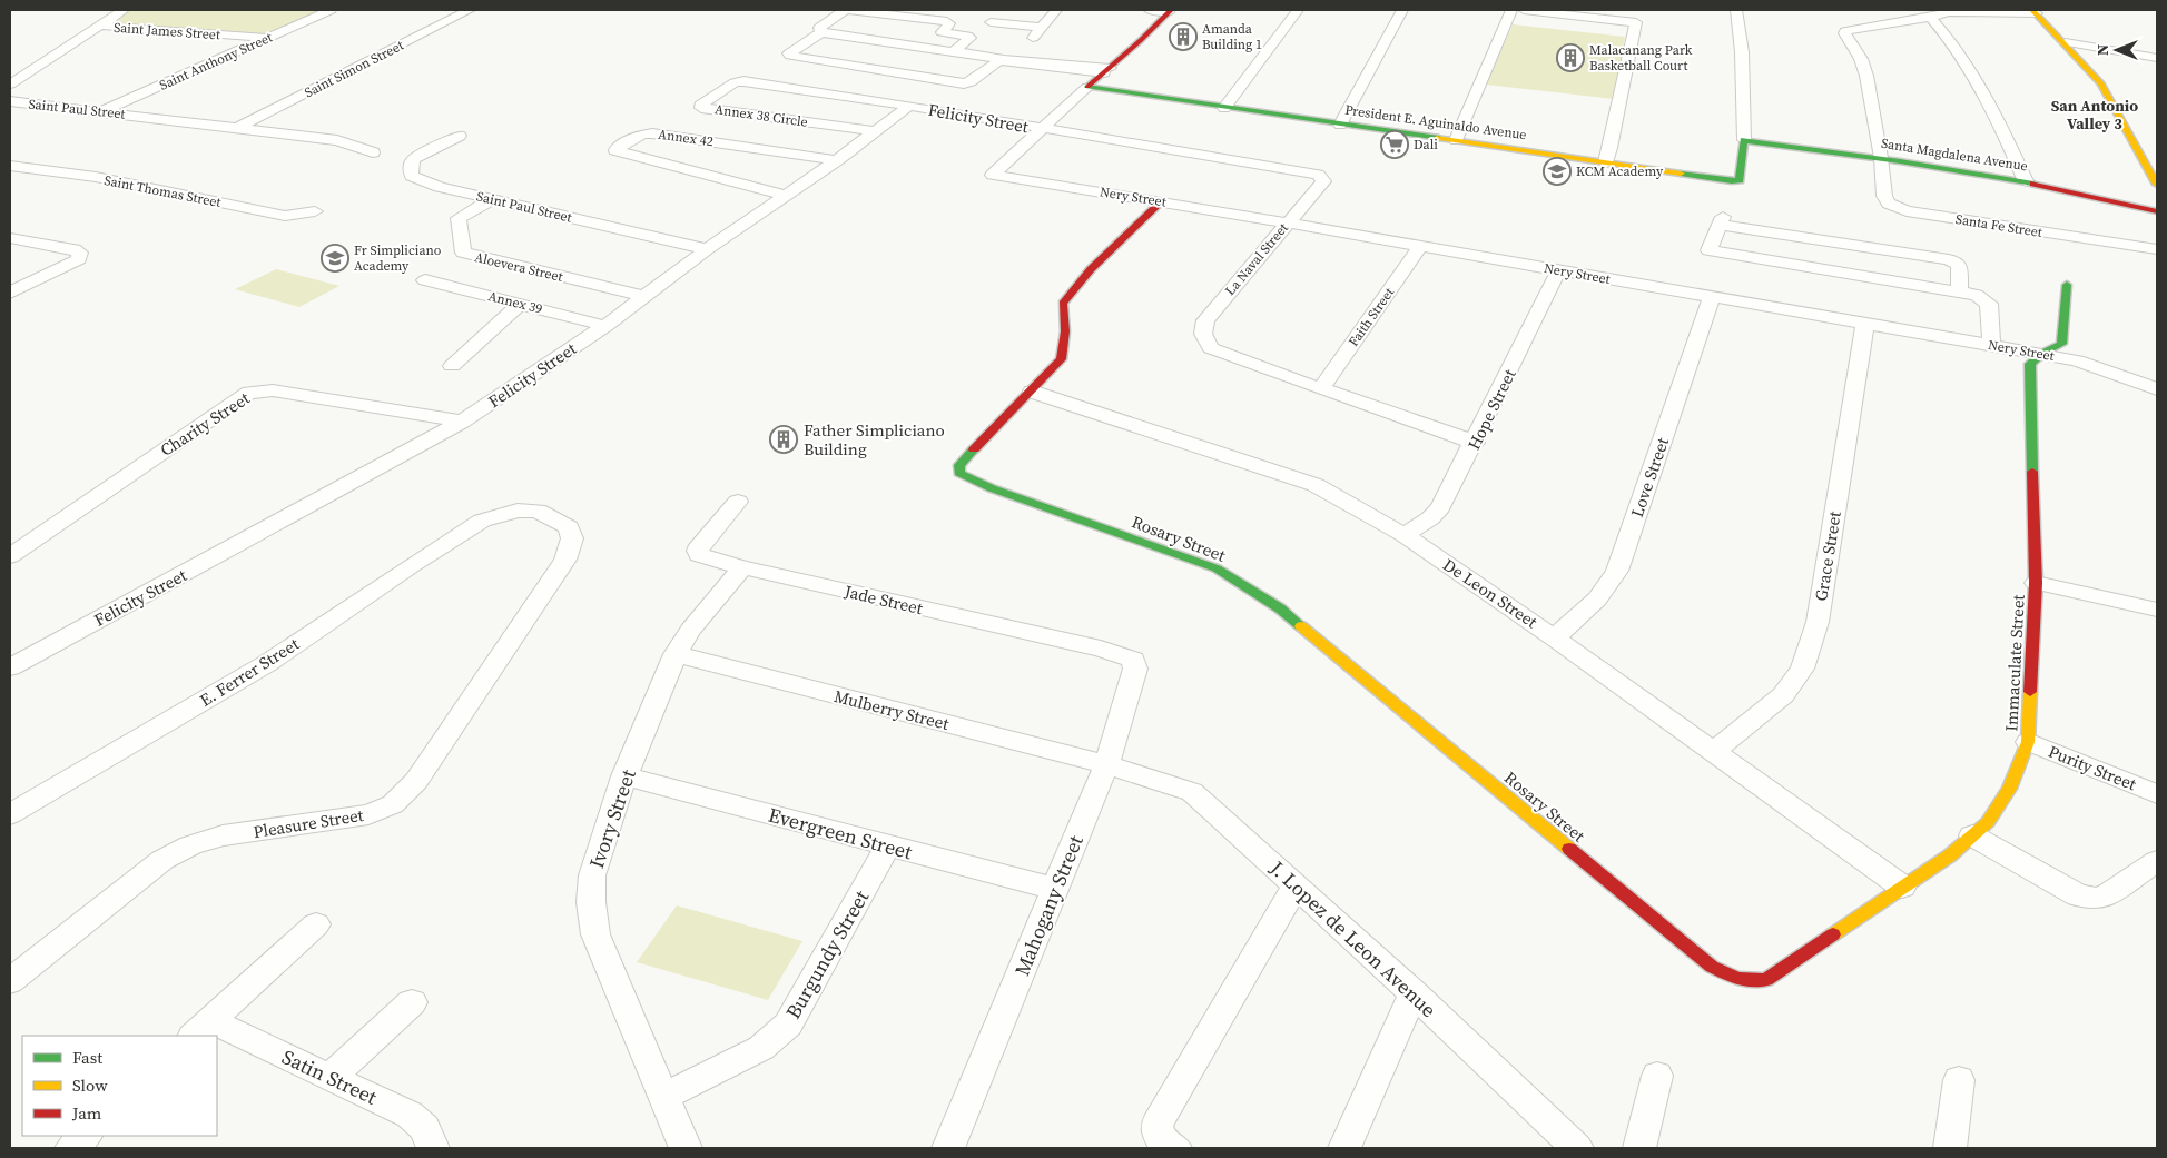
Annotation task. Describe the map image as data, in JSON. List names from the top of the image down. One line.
{"streets":{"street":["Saint James Street","Saint Anthony Street","Saint Simon Street","Saint Paul Street","Annex 38 Circle","Felicity Street","President E. Aguinaldo Avenue","Annex 42","Santa Magdalena Avenue","Saint Thomas Street","Nery Street","Santa Fe Street","La Naval Street","Aloevera Street","Annex 39","Faith Street","Hope Street","Charity Street","Love Street","Rosary Street","Grace Street","De Leon Street","Jade Street","Immaculate Street","E. Ferrer Street","Mulberry Street","Purity Street","Ivory Street","Pleasure Street","Evergreen Street","Mahogany Street","J. Lopez de Leon Avenue","Burgundy Street","Satin Street"]},"crossings":[["Saint James Street","Saint Anthony Street"],["Saint Anthony Street","Saint Paul Street"],["Saint Simon Street","Saint Paul Street"],["Saint Paul Street","Felicity Street"],["Saint Paul Street","Aloevera Street"],["Annex 38 Circle","Felicity Street"],["Felicity Street","Annex 42"],["Felicity Street","Nery Street"],["Felicity Street","La Naval Street"],["Felicity Street","Aloevera Street"],["Felicity Street","Annex 39"],["Felicity Street","Charity Street"],["President E. Aguinaldo Avenue","Santa Magdalena Avenue"],["Santa Magdalena Avenue","Santa Fe Street"],["Nery Street","La Naval Street"],["Nery Street","Faith Street"],["Nery Street","Hope Street"],["Nery Street","Love Street"],["Nery Street","Rosary Street"],["Nery Street","Grace Street"],["Nery Street","Immaculate Street"],["La Naval Street","Faith Street"],["La Naval Street","Hope Street"],["Hope Street","De Leon Street"],["Love Street","De Leon Street"],["Rosary Street","De Leon Street"],["Rosary Street","Immaculate Street"],["Grace Street","De Leon Street"],["De Leon Street","Immaculate Street"],["Jade Street","Ivory Street"],["Jade Street","Mahogany Street"],["Immaculate Street","Purity Street"],["E. Ferrer Street","Pleasure Street"],["Mulberry Street","Ivory Street"],["Mulberry Street","Mahogany Street"],["Mulberry Street","J. Lopez de Leon Avenue"],["Ivory Street","Evergreen Street"],["Ivory Street","Burgundy Street"],["Evergreen Street","Mahogany Street"],["Evergreen Street","Burgundy Street"],["Mahogany Street","J. Lopez de Leon Avenue"]],"districts":["San Antonio Valley 3"],"places":{"building":["Amanda Building 1","Malacanang Park Basketball Court","Father Simpliciano Building"],"supermarket":["Dali"],"school or university":["KCM Academy","Fr Simpliciano Academy"]},"legend":["Fast","Slow","Jam"],"north":"left"}
